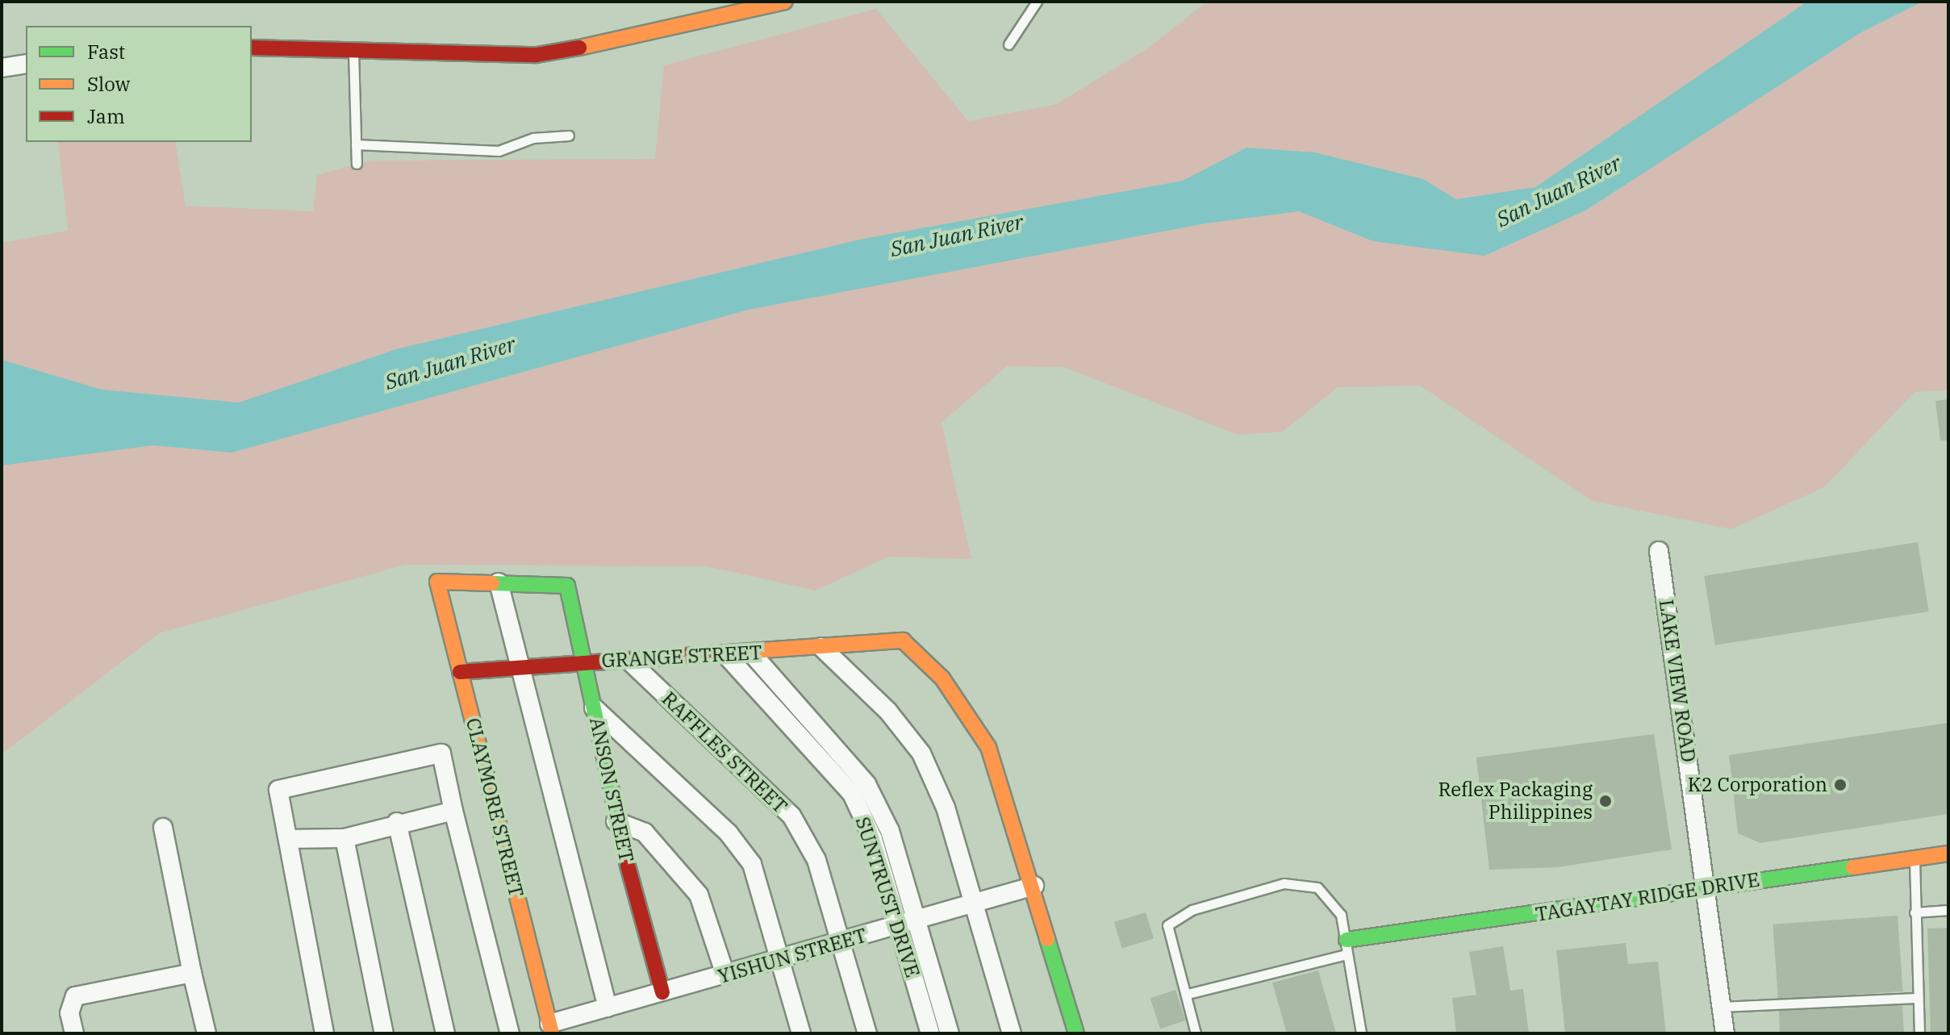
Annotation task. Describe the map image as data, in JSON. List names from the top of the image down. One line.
{"streets":{"street":["GRANGE STREET","LAKE VIEW ROAD","RAFFLES STREET","ANSON STREET","CLAYMORE STREET","SUNTRUST DRIVE","TAGAYTAY RIDGE DRIVE","YISHUN STREET"]},"crossings":[["GRANGE STREET","RAFFLES STREET"],["GRANGE STREET","ANSON STREET"],["GRANGE STREET","CLAYMORE STREET"],["GRANGE STREET","SUNTRUST DRIVE"],["GRANGE STREET","YISHUN STREET"],["LAKE VIEW ROAD","TAGAYTAY RIDGE DRIVE"],["RAFFLES STREET","YISHUN STREET"],["ANSON STREET","CLAYMORE STREET"],["ANSON STREET","YISHUN STREET"],["CLAYMORE STREET","YISHUN STREET"],["SUNTRUST DRIVE","YISHUN STREET"]],"water":["San Juan River"],"places":["K2 Corporation","Reflex Packaging Philippines"],"legend":["Fast","Slow","Jam"]}
